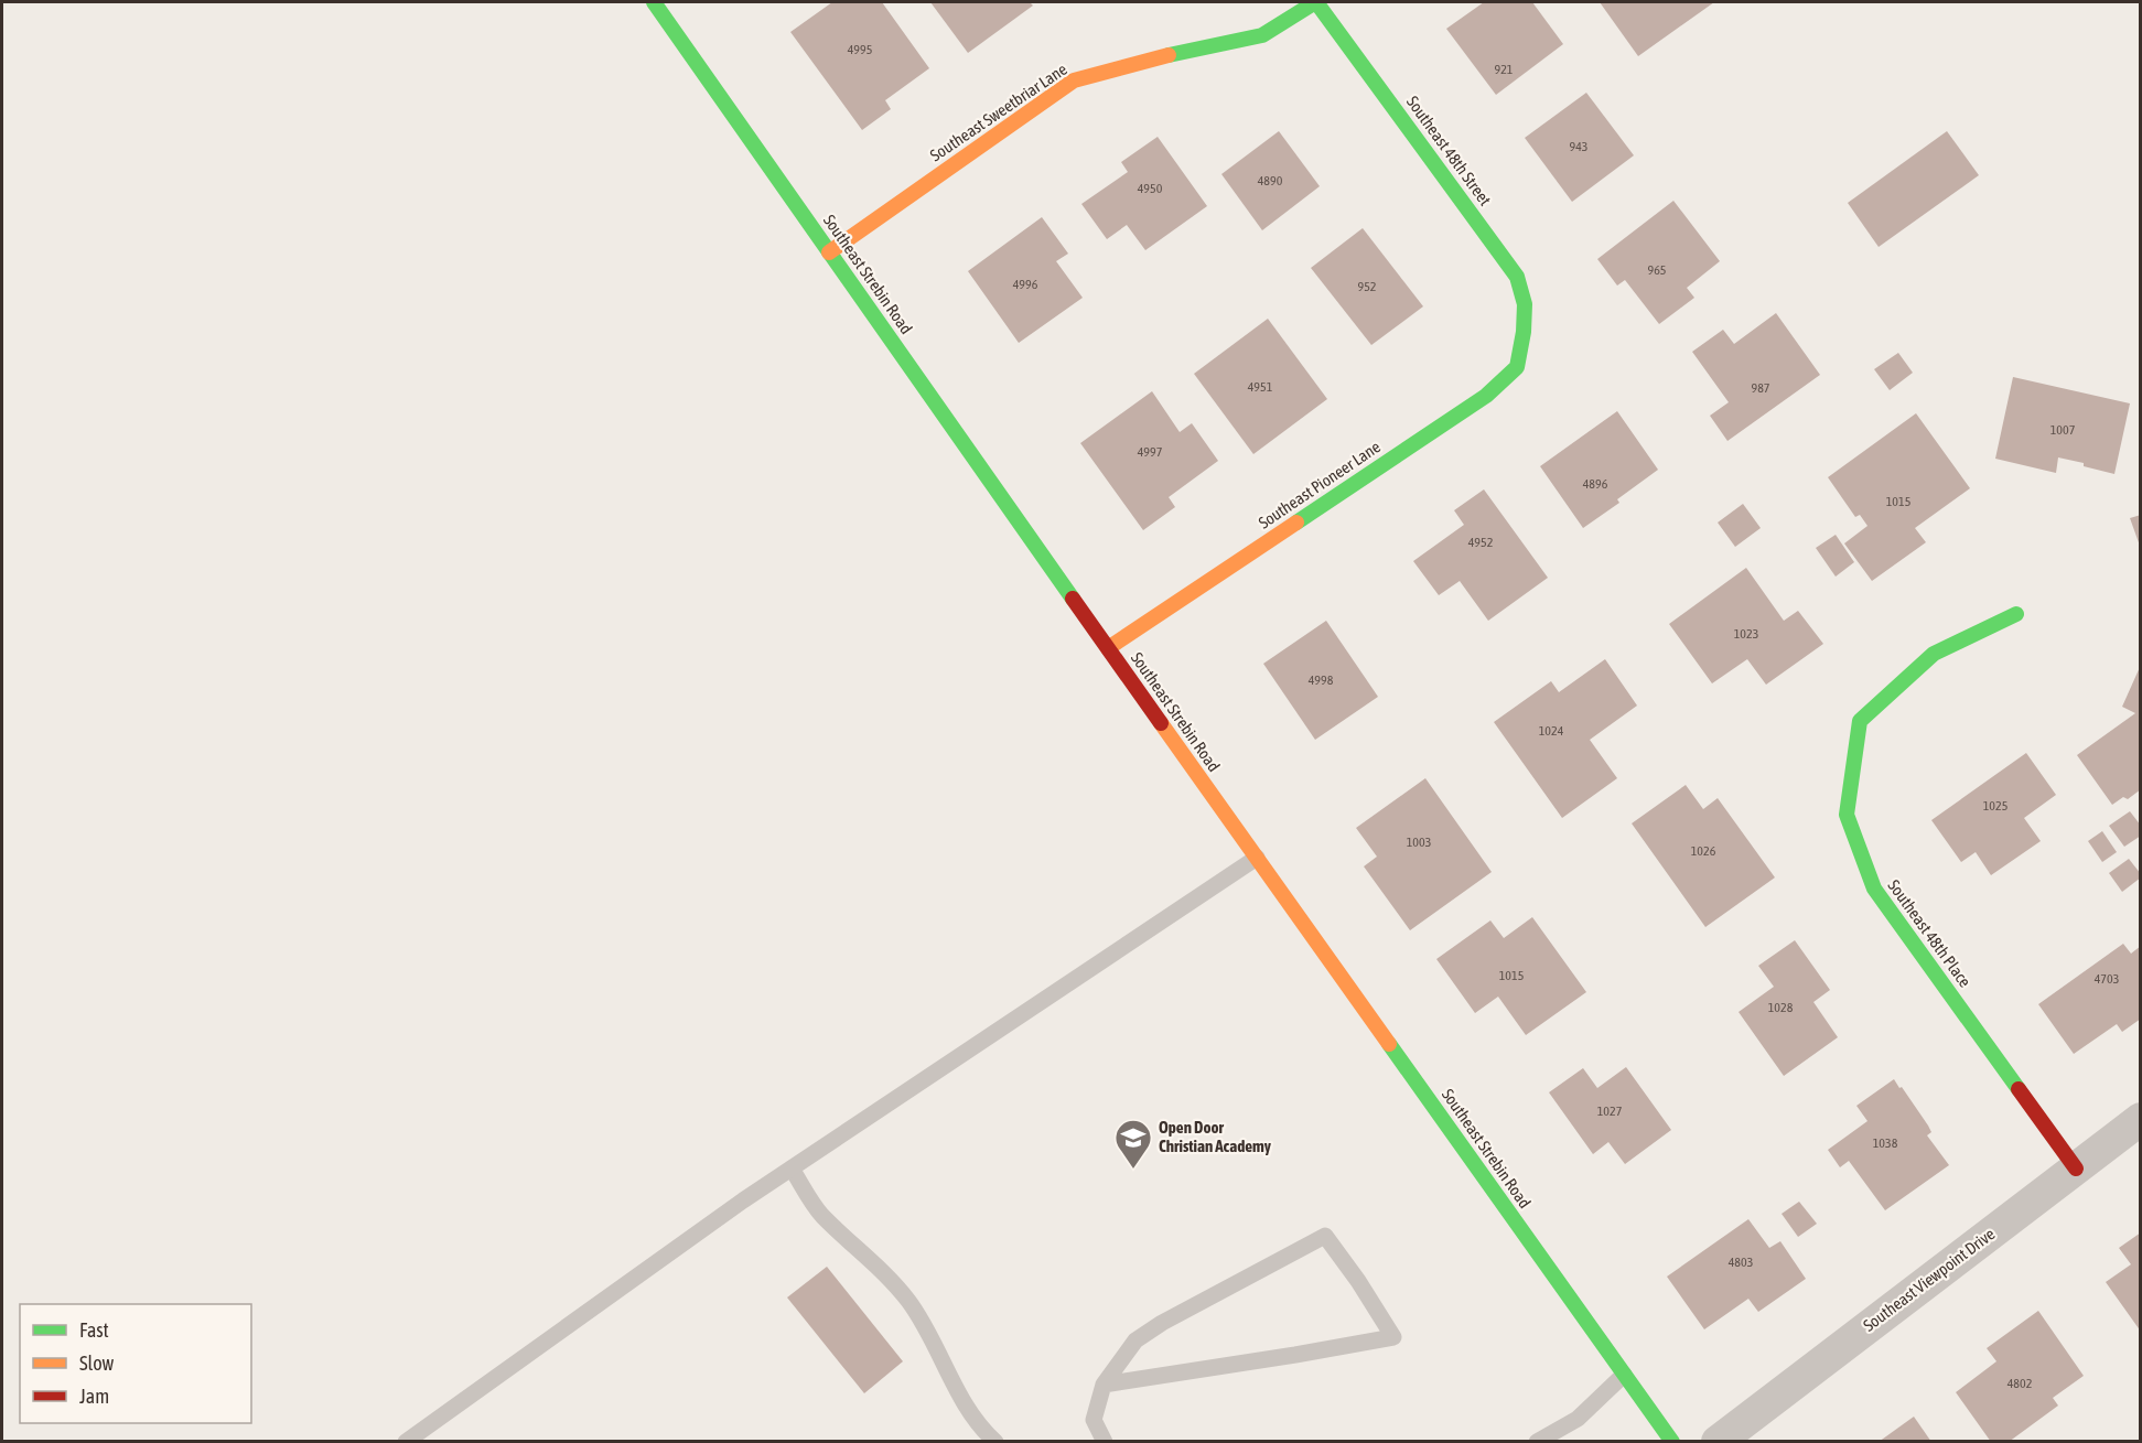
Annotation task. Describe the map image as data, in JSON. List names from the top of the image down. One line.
{"streets":{"street":["Southeast Sweetbriar Lane","Southeast 48th Street","Southeast Strebin Road","Southeast Pioneer Lane","Southeast 48th Place","Southeast Viewpoint Drive"]},"crossings":[["Southeast Sweetbriar Lane","Southeast 48th Street"],["Southeast Sweetbriar Lane","Southeast Strebin Road"],["Southeast 48th Street","Southeast Pioneer Lane"],["Southeast Strebin Road","Southeast Pioneer Lane"],["Southeast 48th Place","Southeast Viewpoint Drive"]],"places":{"school or university":["Open Door Christian Academy"]},"house_numbers":["4995","921","943","4890","4950","965","4996","952","4951","987","1007","4997","4896","1015","4952","1023","4998","1024","1025","1003","1026","1015","4703","1028","1027","1038","4803","4802"],"legend":["Fast","Slow","Jam"]}
